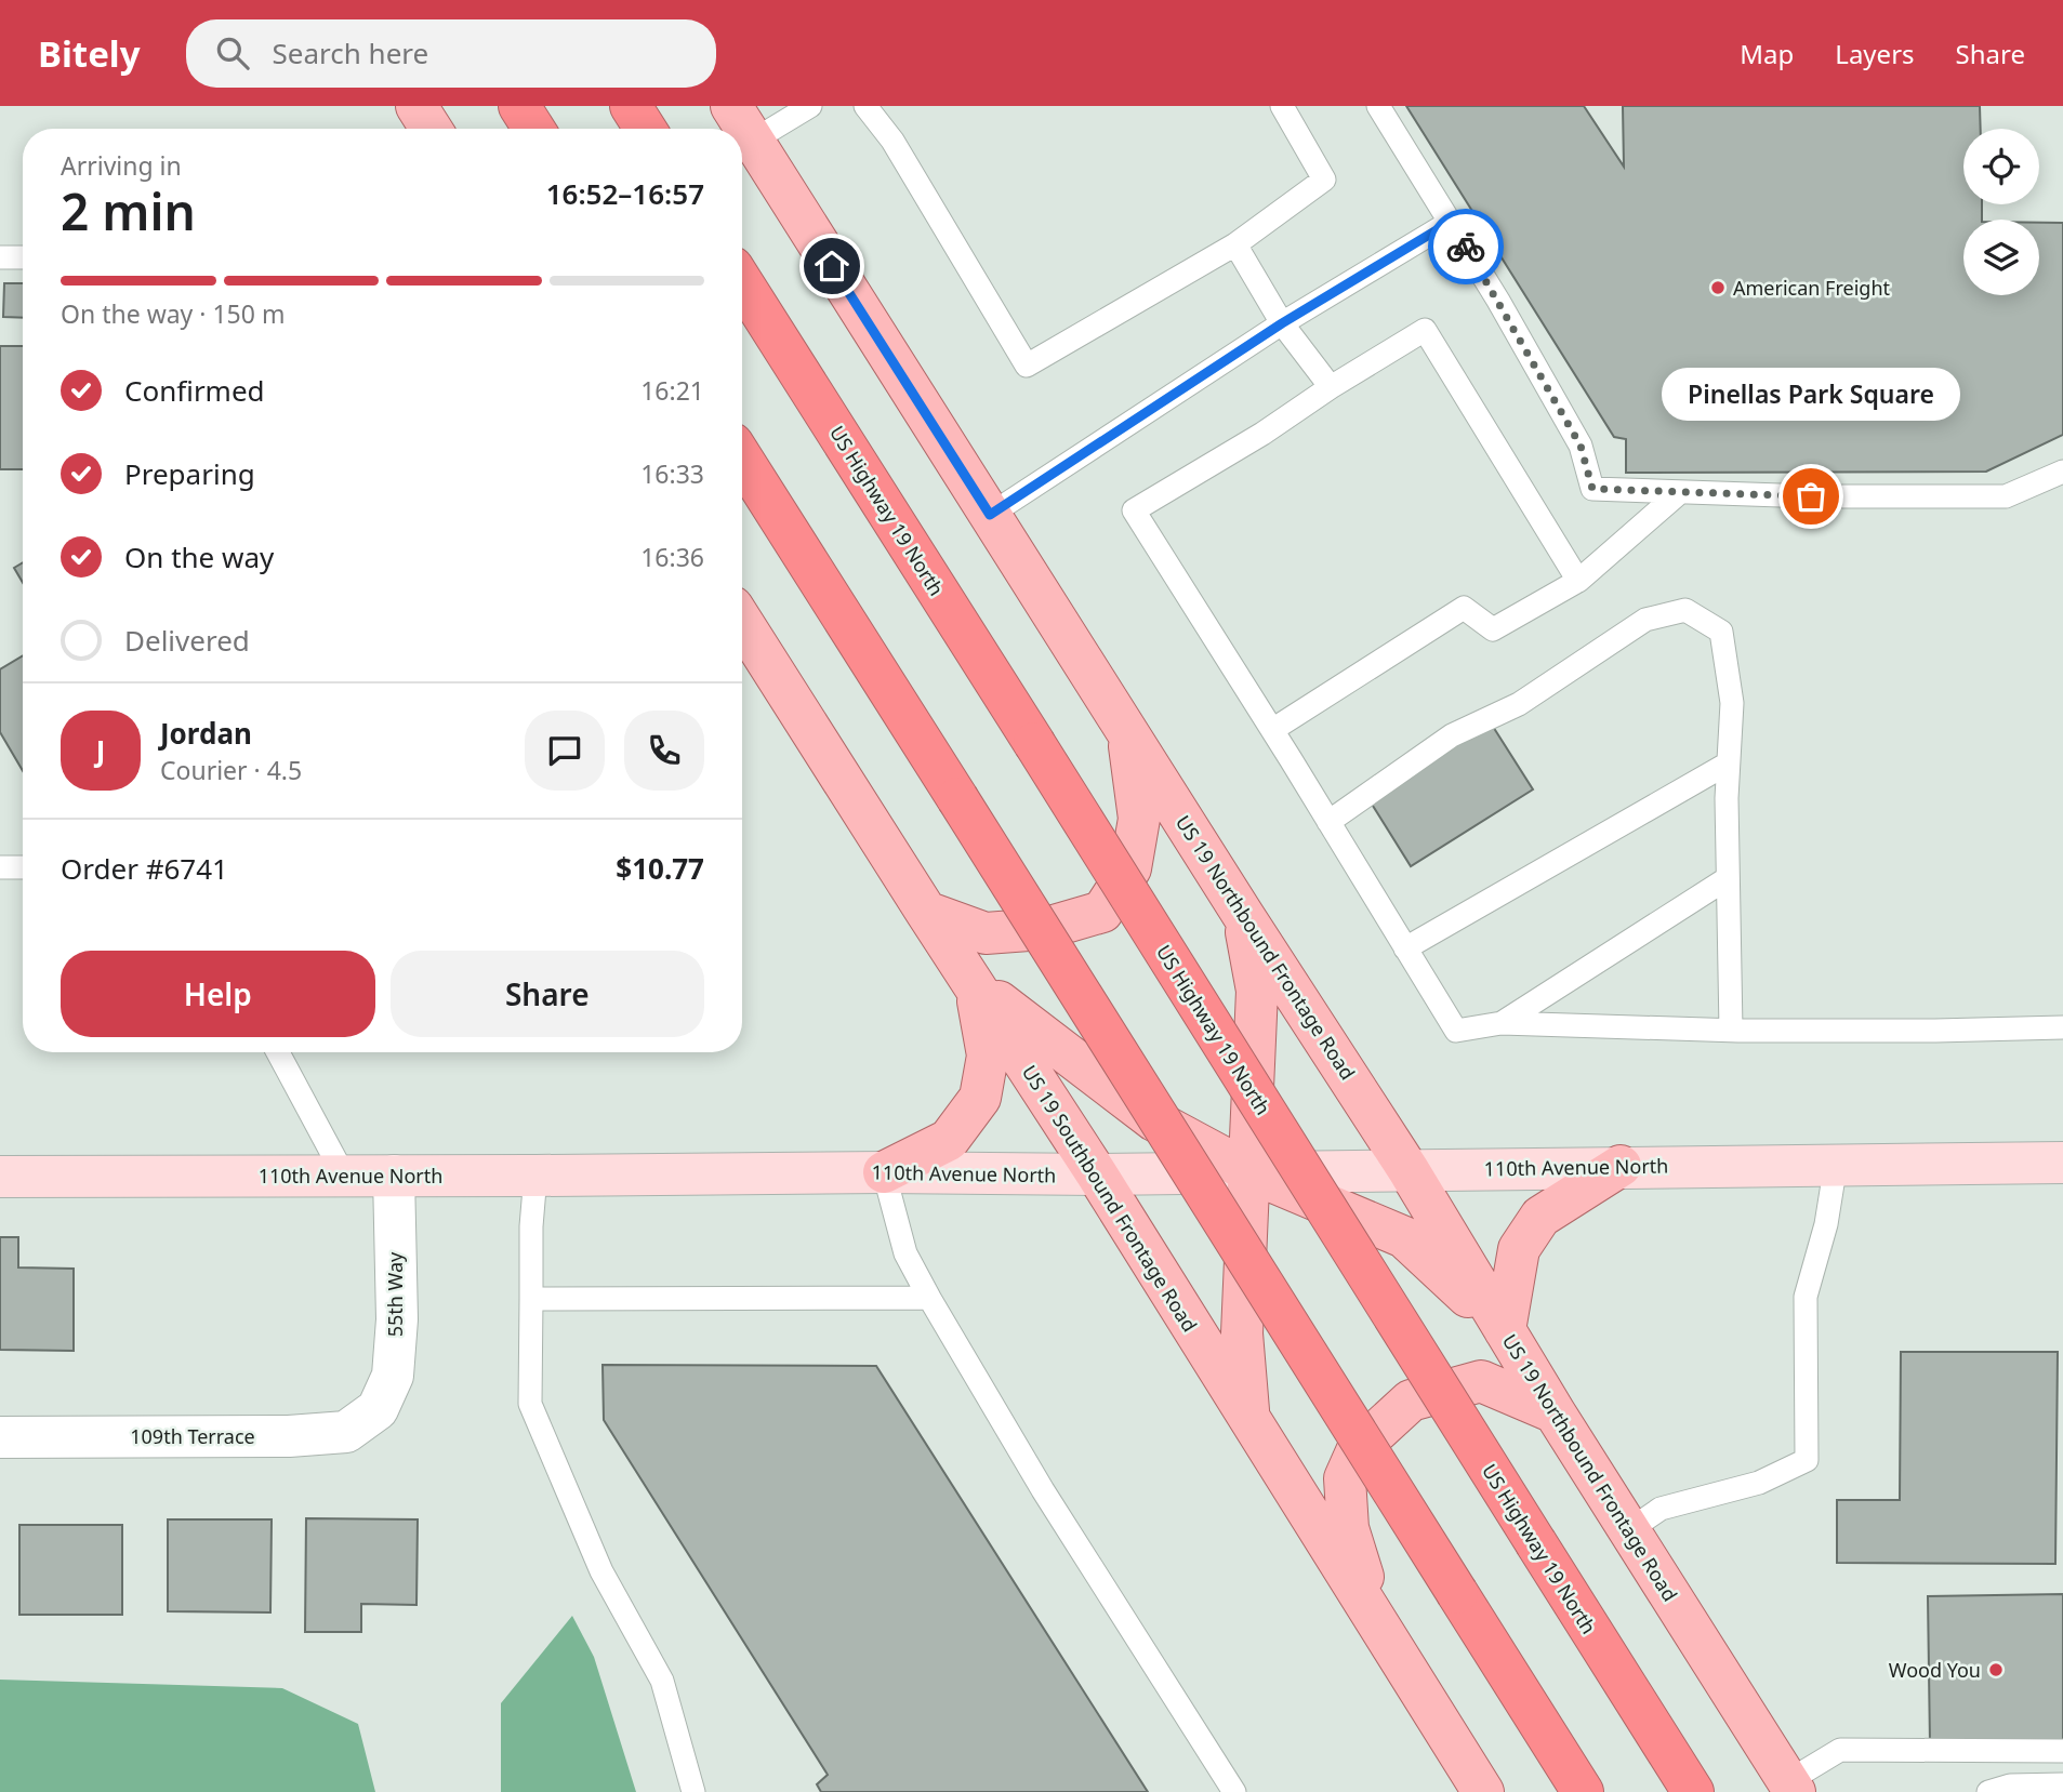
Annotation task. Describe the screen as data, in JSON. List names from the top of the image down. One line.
{"streets":{"highway":["US Highway 19 North"],"main road":["US 19 Northbound Frontage Road","US 19 Southbound Frontage Road"],"street":["110th Avenue North","55th Way","109th Terrace"]},"crossings":[["US 19 Northbound Frontage Road","110th Avenue North"],["110th Avenue North","US 19 Southbound Frontage Road"],["110th Avenue North","55th Way"],["55th Way","109th Terrace"]],"places":["American Freight","Pinellas Park Square","Wood You"],"page":{"header":"Bitely","search":"Search here","nav":["Map","Layers","Share"],"heading":["2 min","Arriving in","16:52–16:57"],"panel":["Jordan","Courier · 4.5","Order #6741","$10.77"],"bar":"On the way · 150 m","list":[["Confirmed","16:21"],["Preparing","16:33"],["On the way","16:36"],"Delivered"],"bubble":"Pinellas Park Square","round":"J","buttons":["Help","Share"]}}
